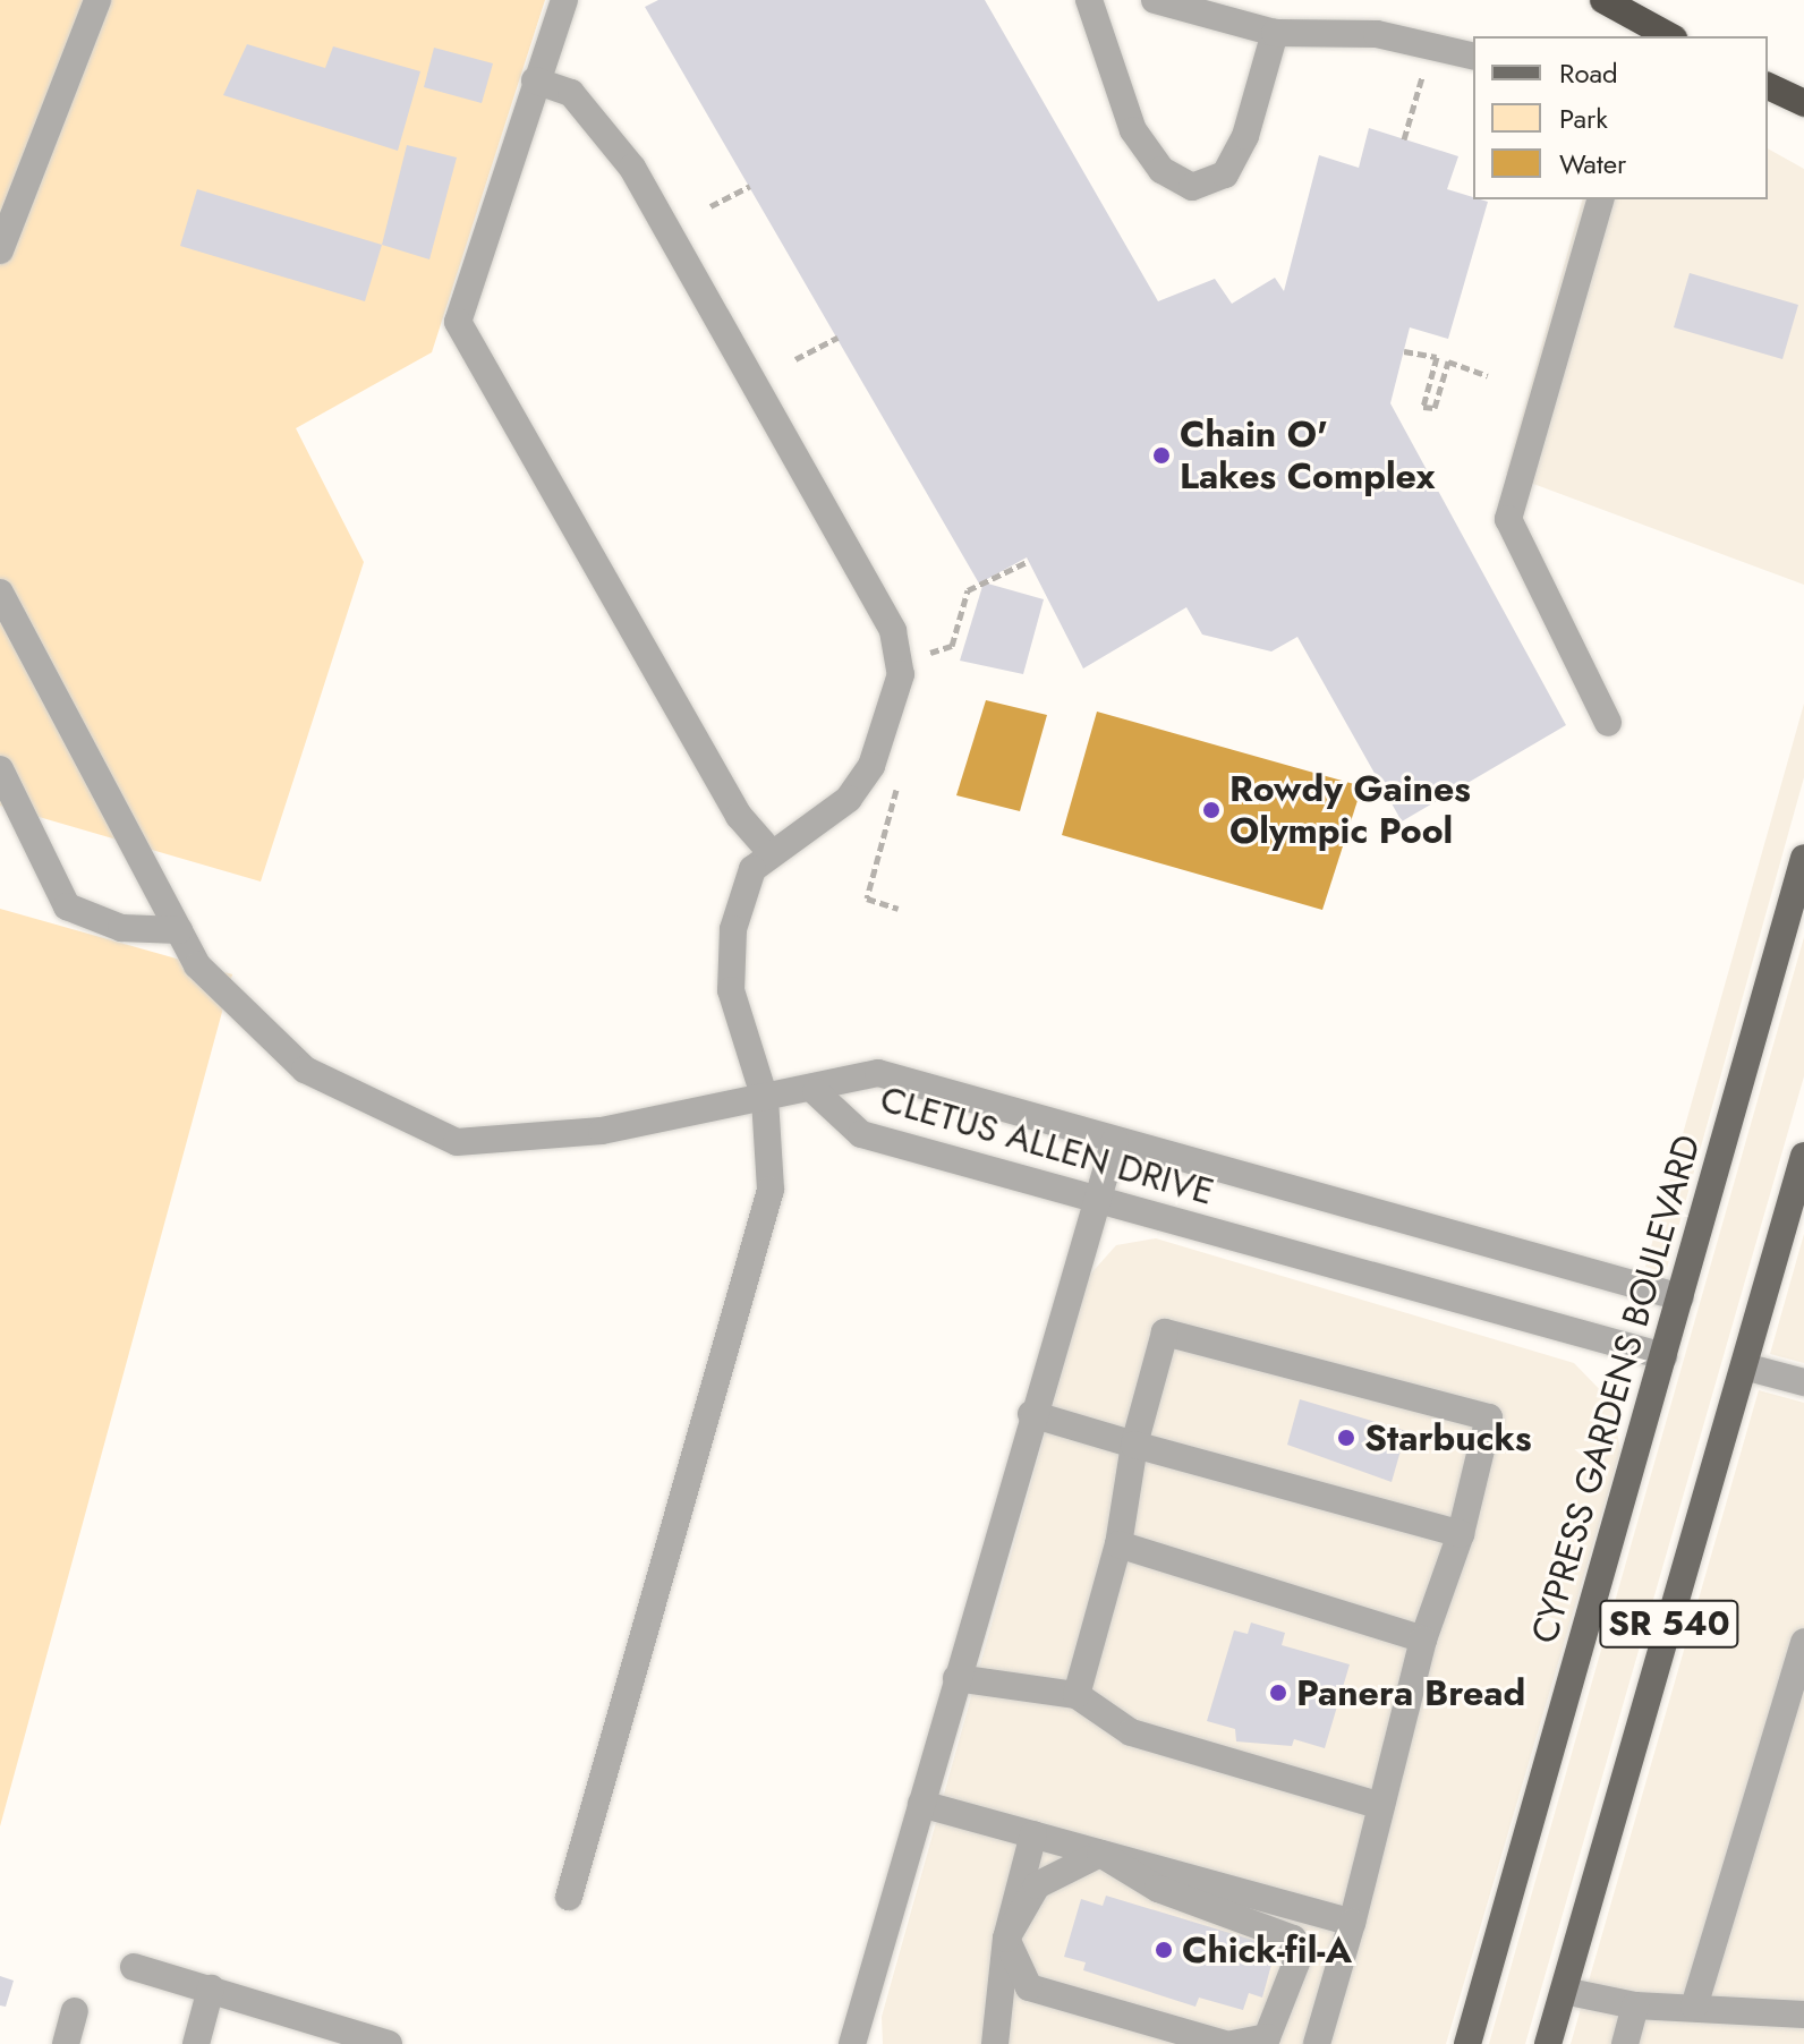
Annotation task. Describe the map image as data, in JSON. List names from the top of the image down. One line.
{"streets":{"main road":["CYPRESS GARDENS BOULEVARD","SR 540"],"street":["CLETUS ALLEN DRIVE"]},"crossings":[["CLETUS ALLEN DRIVE","CYPRESS GARDENS BOULEVARD"]],"places":["Chain O' Lakes Complex","Rowdy Gaines Olympic Pool","Starbucks","Panera Bread","Chick-fil-A"],"legend":["Road","Park","Water"]}
